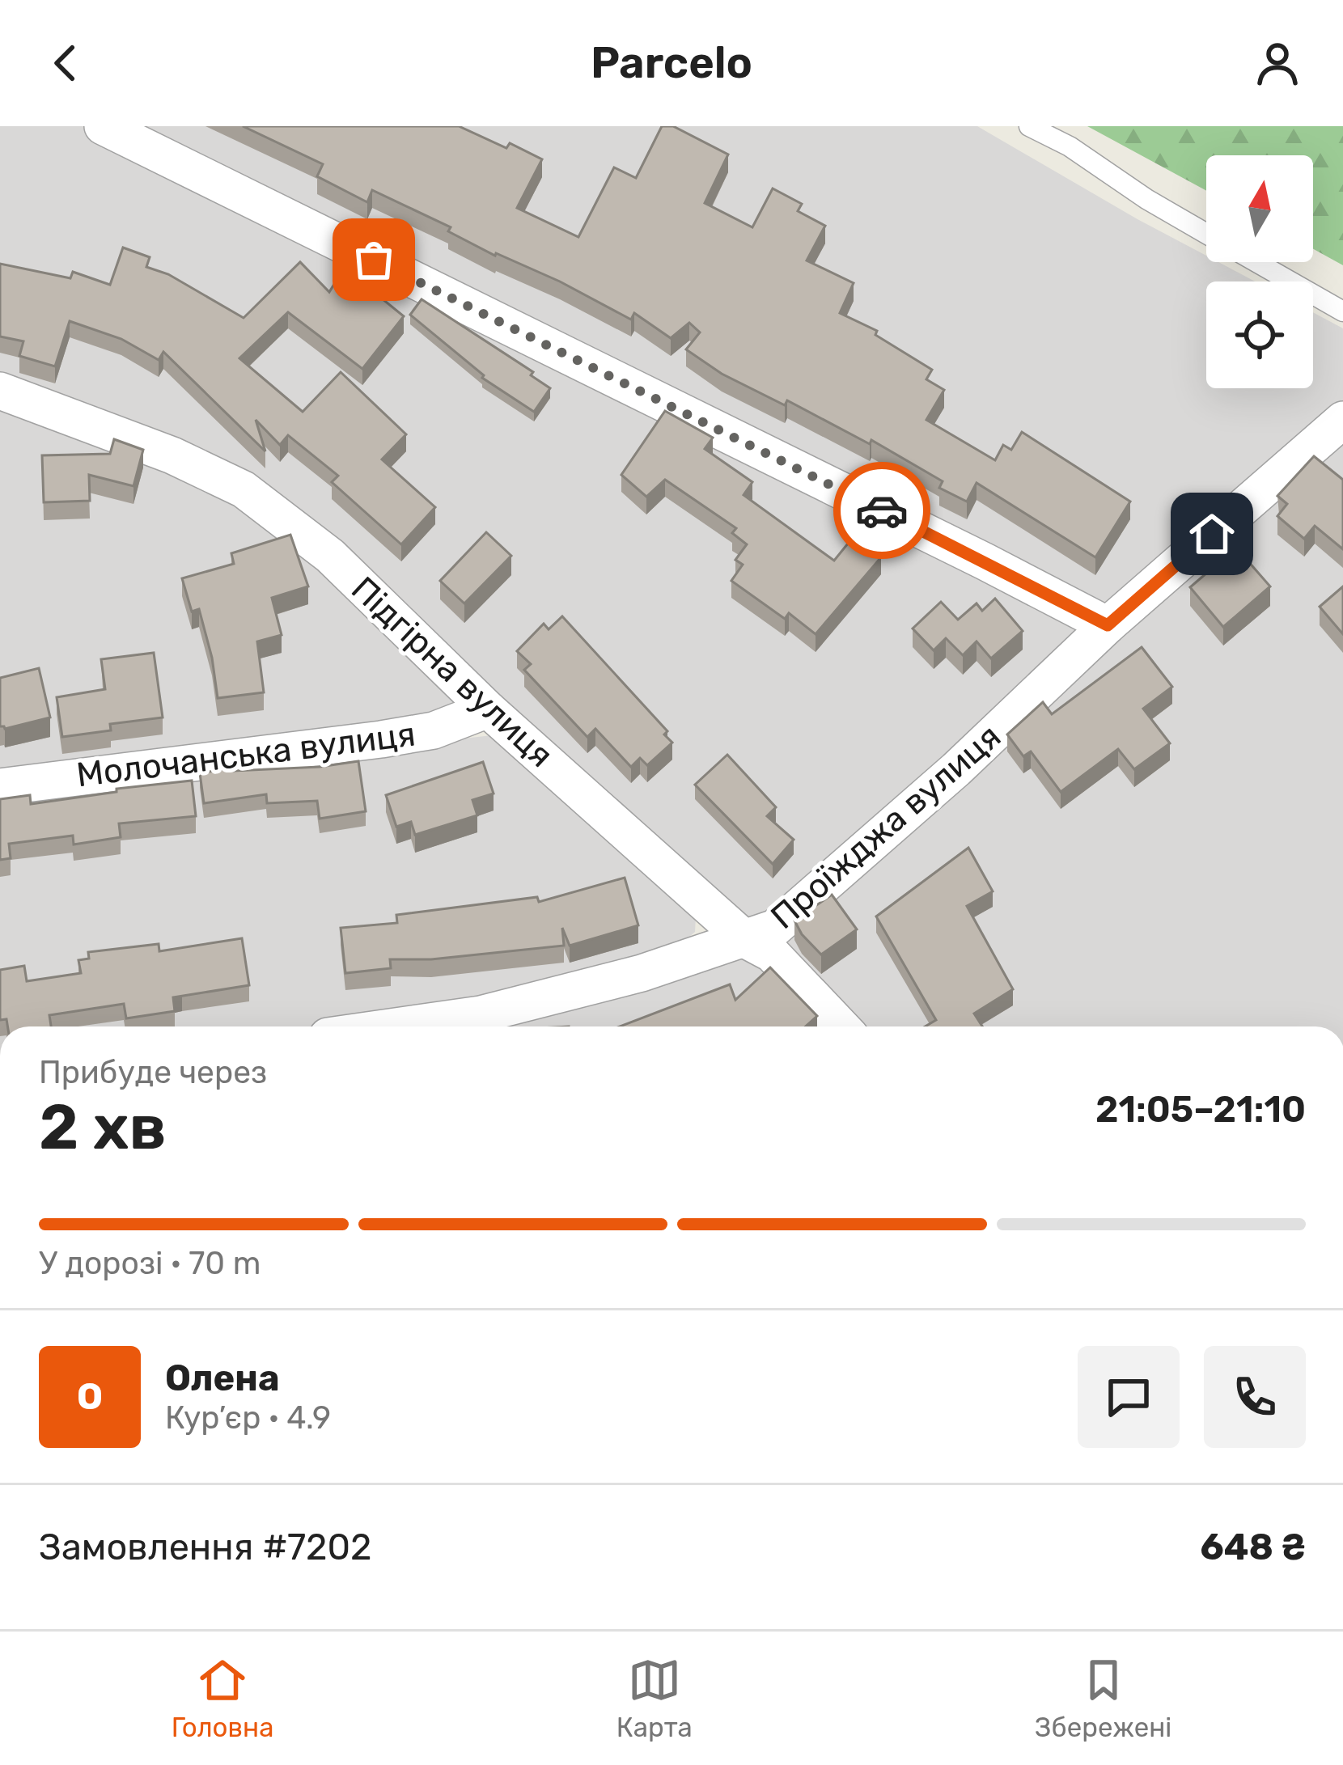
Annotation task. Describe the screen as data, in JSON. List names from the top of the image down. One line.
{"streets":{"street":["Підгірна вулиця","Молочанська вулиця","Проїжджа вулиця"]},"crossings":[["Підгірна вулиця","Молочанська вулиця"],["Підгірна вулиця","Проїжджа вулиця"]],"north":"top","page":{"header":"Parcelo","heading":["2 хв","Прибуде через","21:05–21:10"],"panel":["Олена","Кур’єр · 4.9","Замовлення #7202","648 ₴"],"bar":"У дорозі · 70 m","round":"О","tabs":["Головна","Карта","Збережені"]}}
